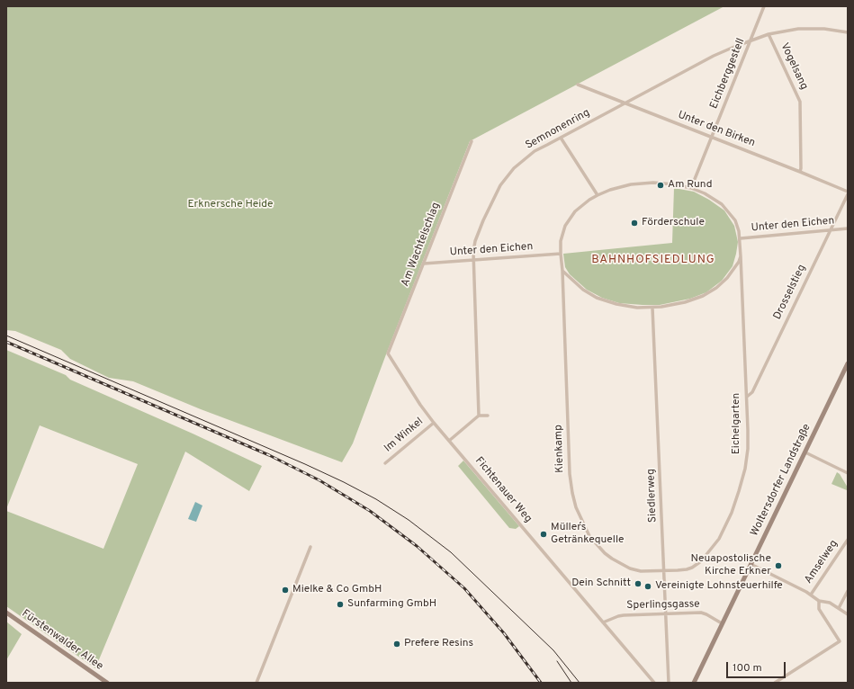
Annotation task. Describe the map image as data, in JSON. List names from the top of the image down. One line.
{"streets":{"main road":["Woltersdorfer Landstraße","Fürstenwalder Allee"],"street":["Vogelsang","Eichberggestell","Semnonenring","Unter den Birken","Unter den Eichen","Am Wachtelschlag","Drosselstieg","Eichelgarten","Im Winkel","Kienkamp","Fichtenauer Weg","Siedlerweg","Amselweg","Sperlingsgasse"]},"crossings":[["Vogelsang","Semnonenring"],["Vogelsang","Unter den Birken"],["Eichberggestell","Semnonenring"],["Eichberggestell","Unter den Birken"],["Semnonenring","Unter den Birken"],["Semnonenring","Unter den Eichen"],["Unter den Birken","Drosselstieg"],["Unter den Eichen","Am Wachtelschlag"],["Unter den Eichen","Drosselstieg"],["Am Wachtelschlag","Fichtenauer Weg"],["Drosselstieg","Eichelgarten"],["Eichelgarten","Kienkamp"],["Eichelgarten","Siedlerweg"],["Im Winkel","Fichtenauer Weg"],["Kienkamp","Siedlerweg"],["Woltersdorfer Landstraße","Sperlingsgasse"],["Fichtenauer Weg","Sperlingsgasse"],["Siedlerweg","Sperlingsgasse"]],"districts":["BAHNHOFSIEDLUNG"],"parks":["Erknersche Heide"],"places":["Am Rund","Förderschule","Müller´s Getränkequelle","Neuapostolische Kirche Erkner","Dein Schnitt","Vereinigte Lohnsteuerhilfe","Mielke & Co GmbH","Sunfarming GmbH","Prefere Resins"],"scale_bar":"100 m"}
